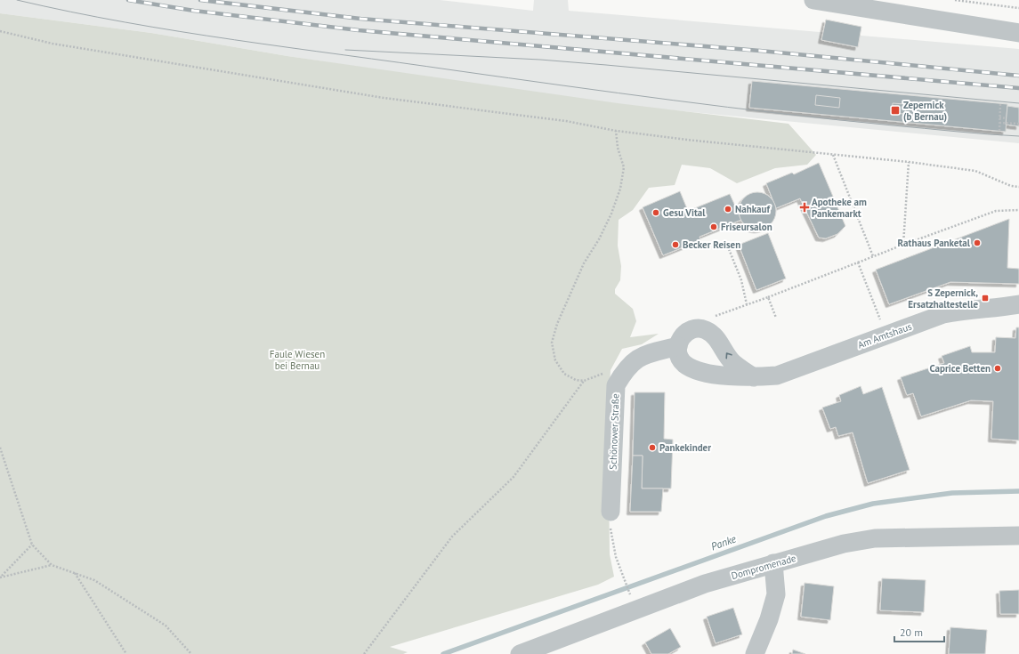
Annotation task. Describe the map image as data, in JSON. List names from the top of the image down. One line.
{"streets":{"street":["Am Amtshaus","Schönower Straße","Dompromenade"]},"crossings":[["Am Amtshaus","Schönower Straße"]],"water":["Panke"],"parks":["Faule Wiesen bei Bernau"],"places":{"transit":["Zepernick (b Bernau)","S Zepernick, Ersatzhaltestelle"],"health":["Apotheke am Pankemarkt"],"other":["Nahkauf","Gesu Vital","Friseursalon","Rathaus Panketal","Becker Reisen","Caprice Betten","Pankekinder"]},"scale_bar":"20 m"}
